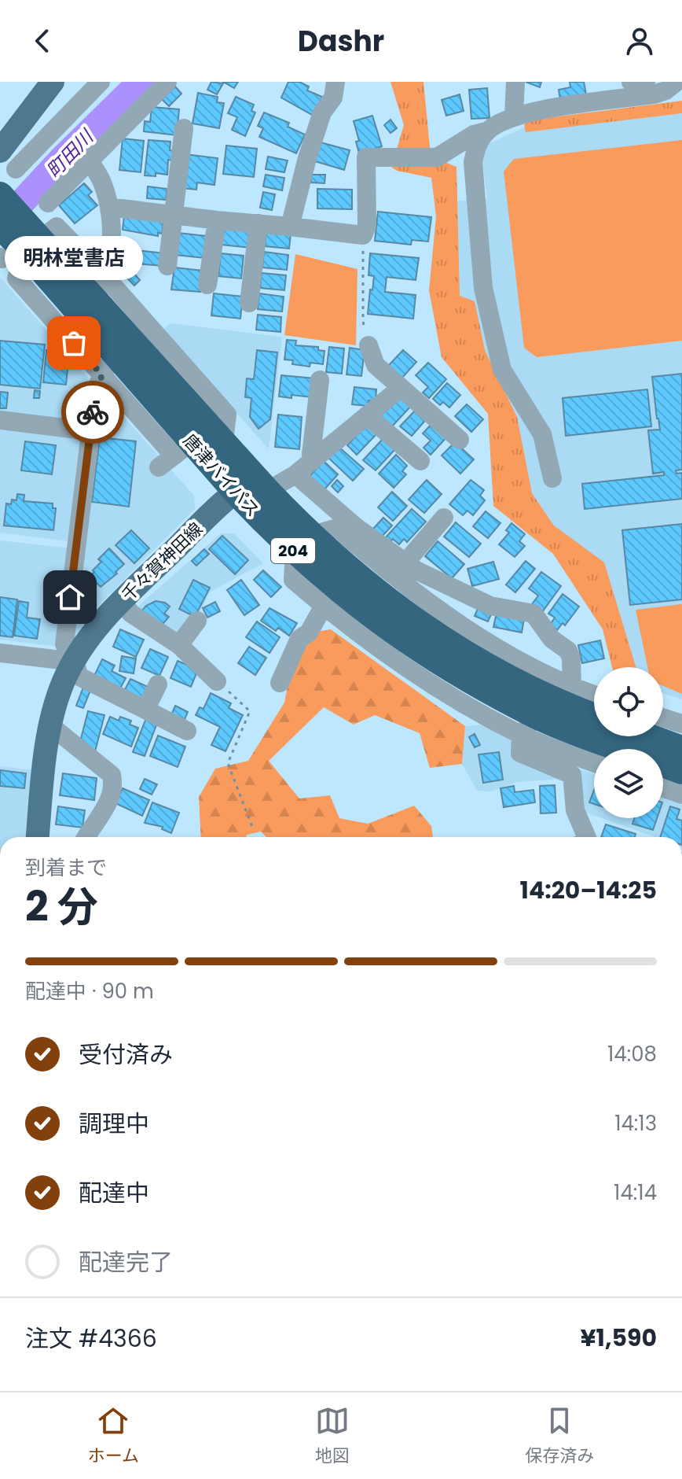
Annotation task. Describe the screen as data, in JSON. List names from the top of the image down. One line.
{"streets":{"highway":["唐津バイパス","204"],"main road":["千々賀神田線"]},"crossings":[["唐津バイパス","千々賀神田線"]],"water":["町田川"],"places":["明林堂書店"],"page":{"header":"Dashr","bubble":"明林堂書店","heading":["2 分","到着まで","14:20–14:25"],"panel":["注文 #4366","¥1,590"],"bar":"配達中 · 90 m","list":[["受付済み","14:08"],["調理中","14:13"],["配達中","14:14"],"配達完了"],"tabs":["ホーム","地図","保存済み"]}}
